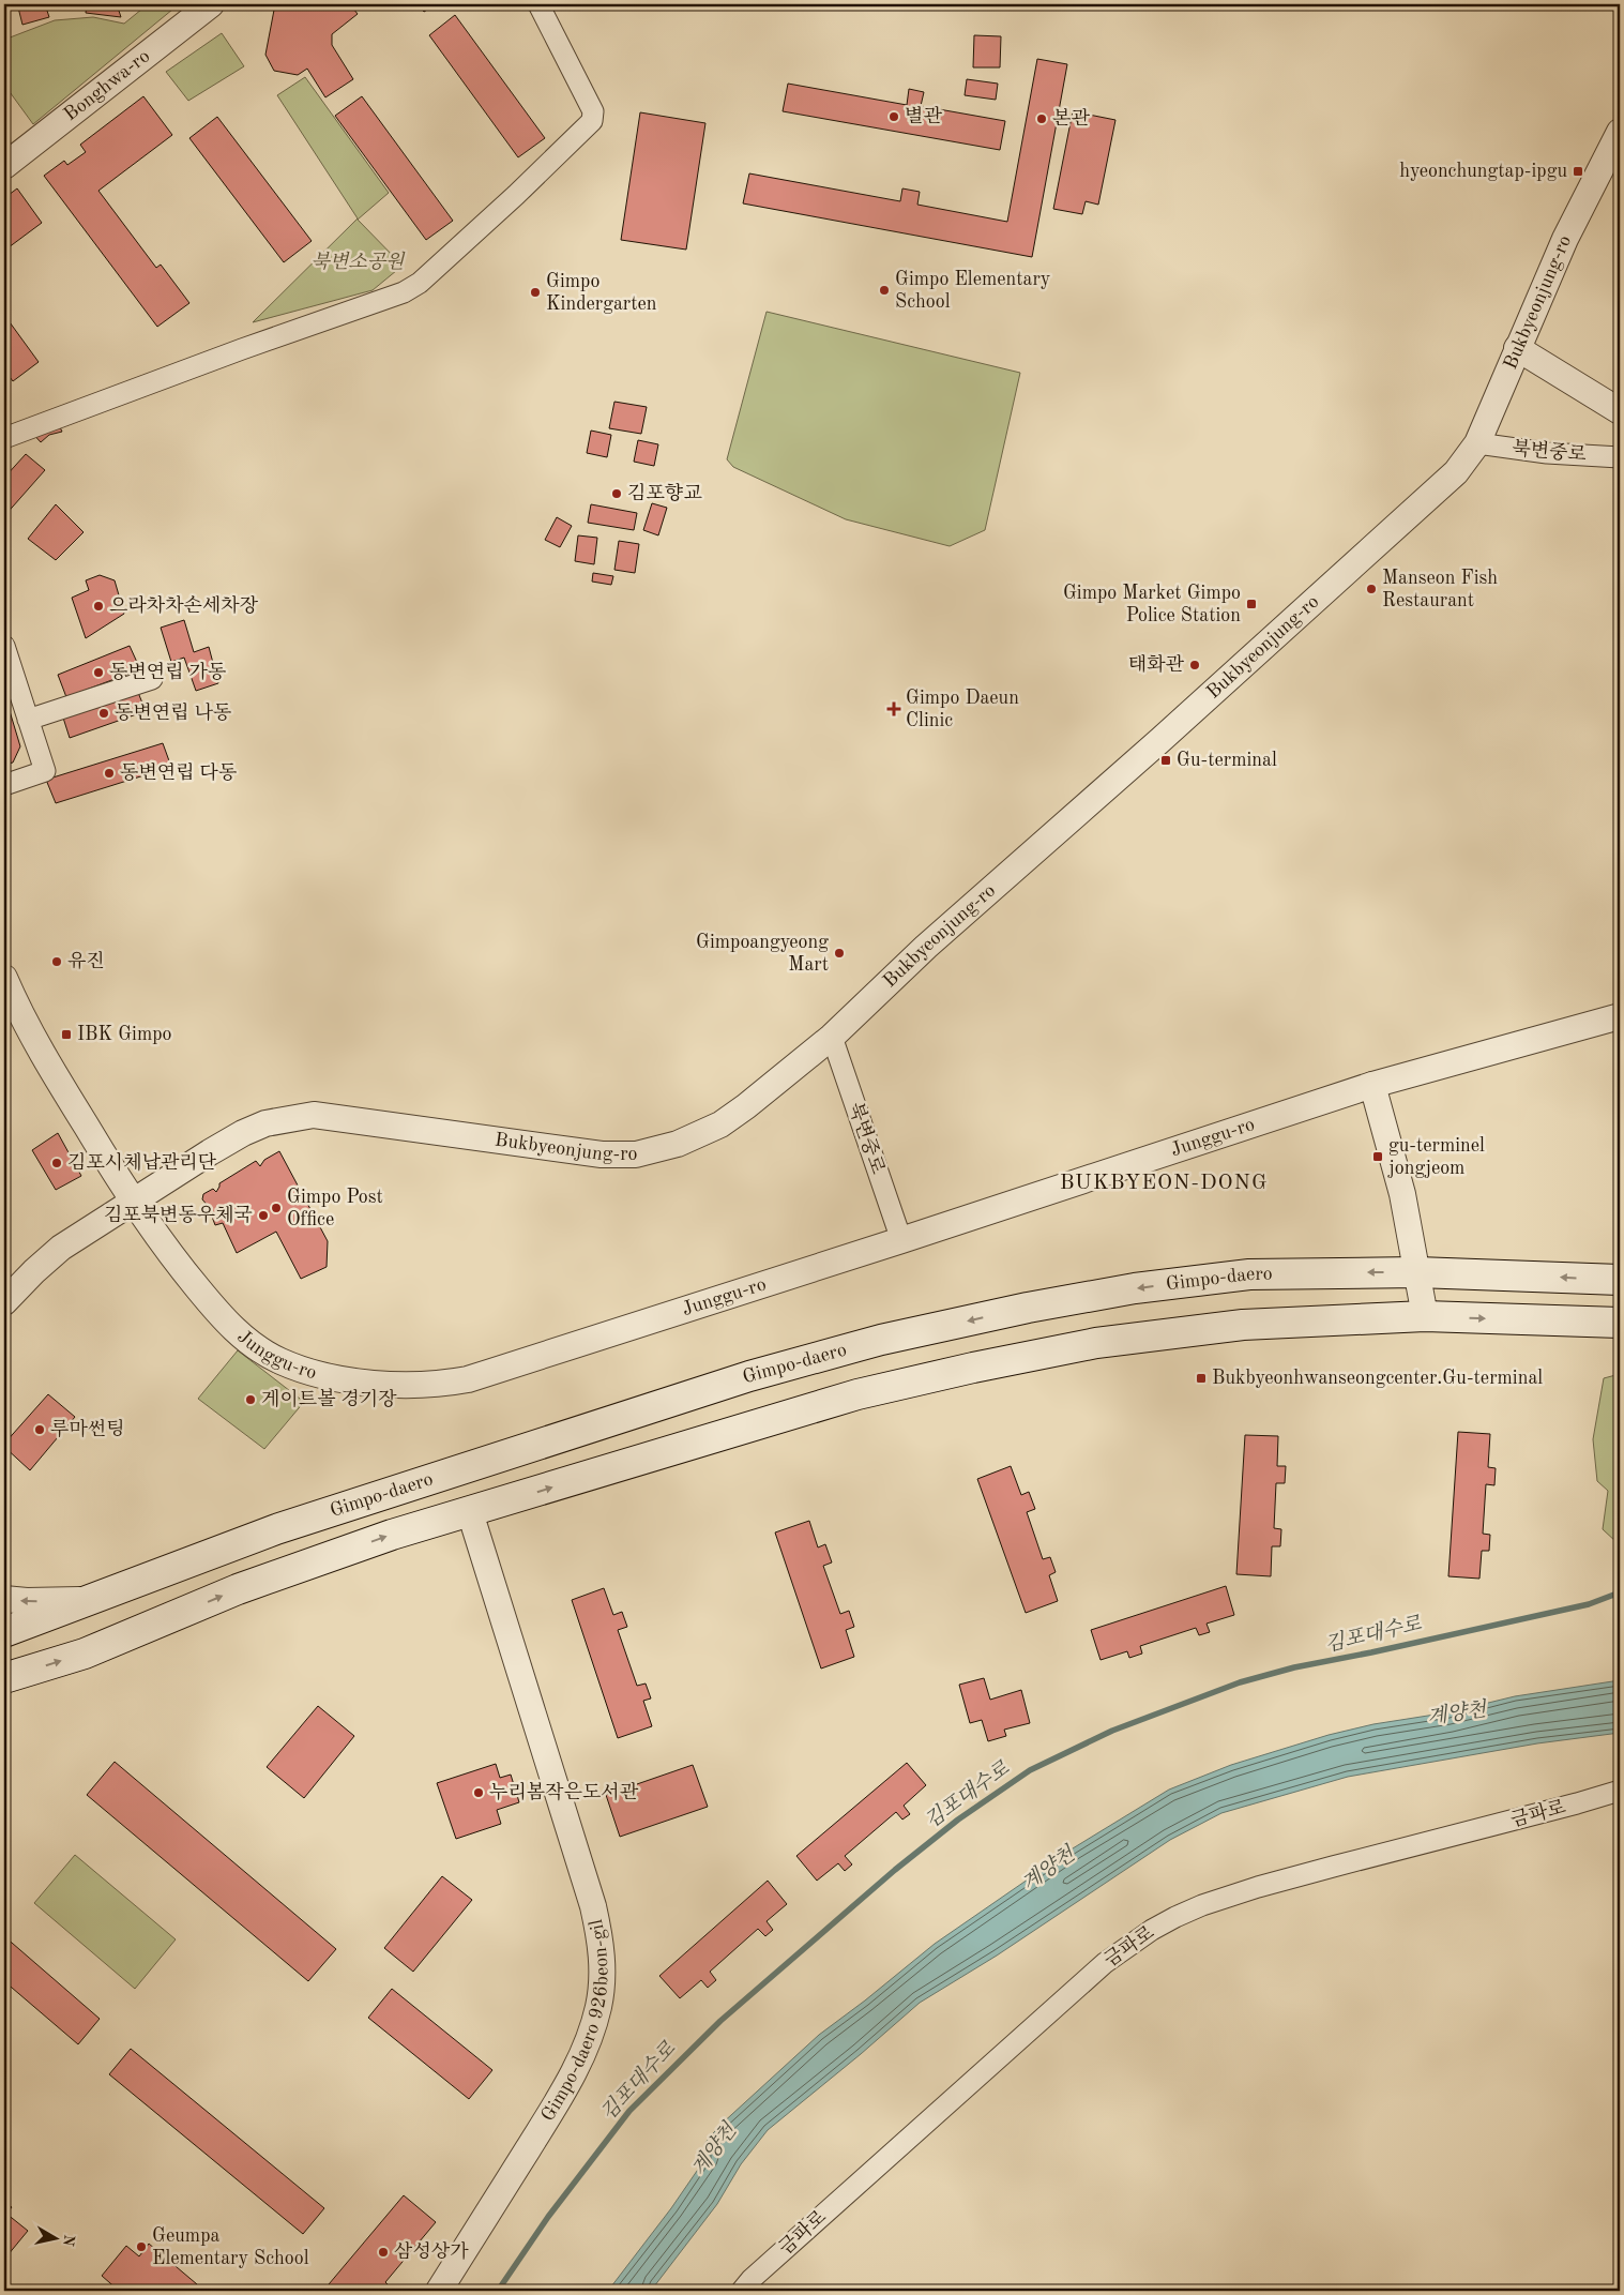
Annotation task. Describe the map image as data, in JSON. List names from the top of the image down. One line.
{"streets":{"main road":["Gimpo-daero"],"street":["Bonghwa-ro","Bukbyeonjung-ro","북변중로","Junggu-ro","금파로","Gimpo-daero 926beon-gil"]},"crossings":[["Bukbyeonjung-ro","북변중로"],["Bukbyeonjung-ro","Junggu-ro"],["북변중로","Junggu-ro"]],"districts":["BUKBYEON-DONG"],"water":["김포대수로","계양천"],"parks":["북변소공원"],"places":{"other":["별관","본관","Gimpo Elementary School","Gimpo Kindergarten","김포향교","Manseon Fish Restaurant","으라차차손세차장","태화관","동변연립 가동","동변연립 나동","동변연립 다동","Gimpoangyeong Mart","유진","김포시체납관리단","Gimpo Post Office","김포북변동우체국","게이트볼 경기장","루마썬팅","누리봄작은도서관","Geumpa Elementary School","삼성상가"],"transit":["hyeonchungtap-ipgu","Gimpo Market Gimpo Police Station","Gu-terminal","IBK Gimpo","gu-terminel jongjeom","Bukbyeonhwanseongcenter.Gu-terminal"],"health":["Gimpo Daeun Clinic"]},"north":"right"}
